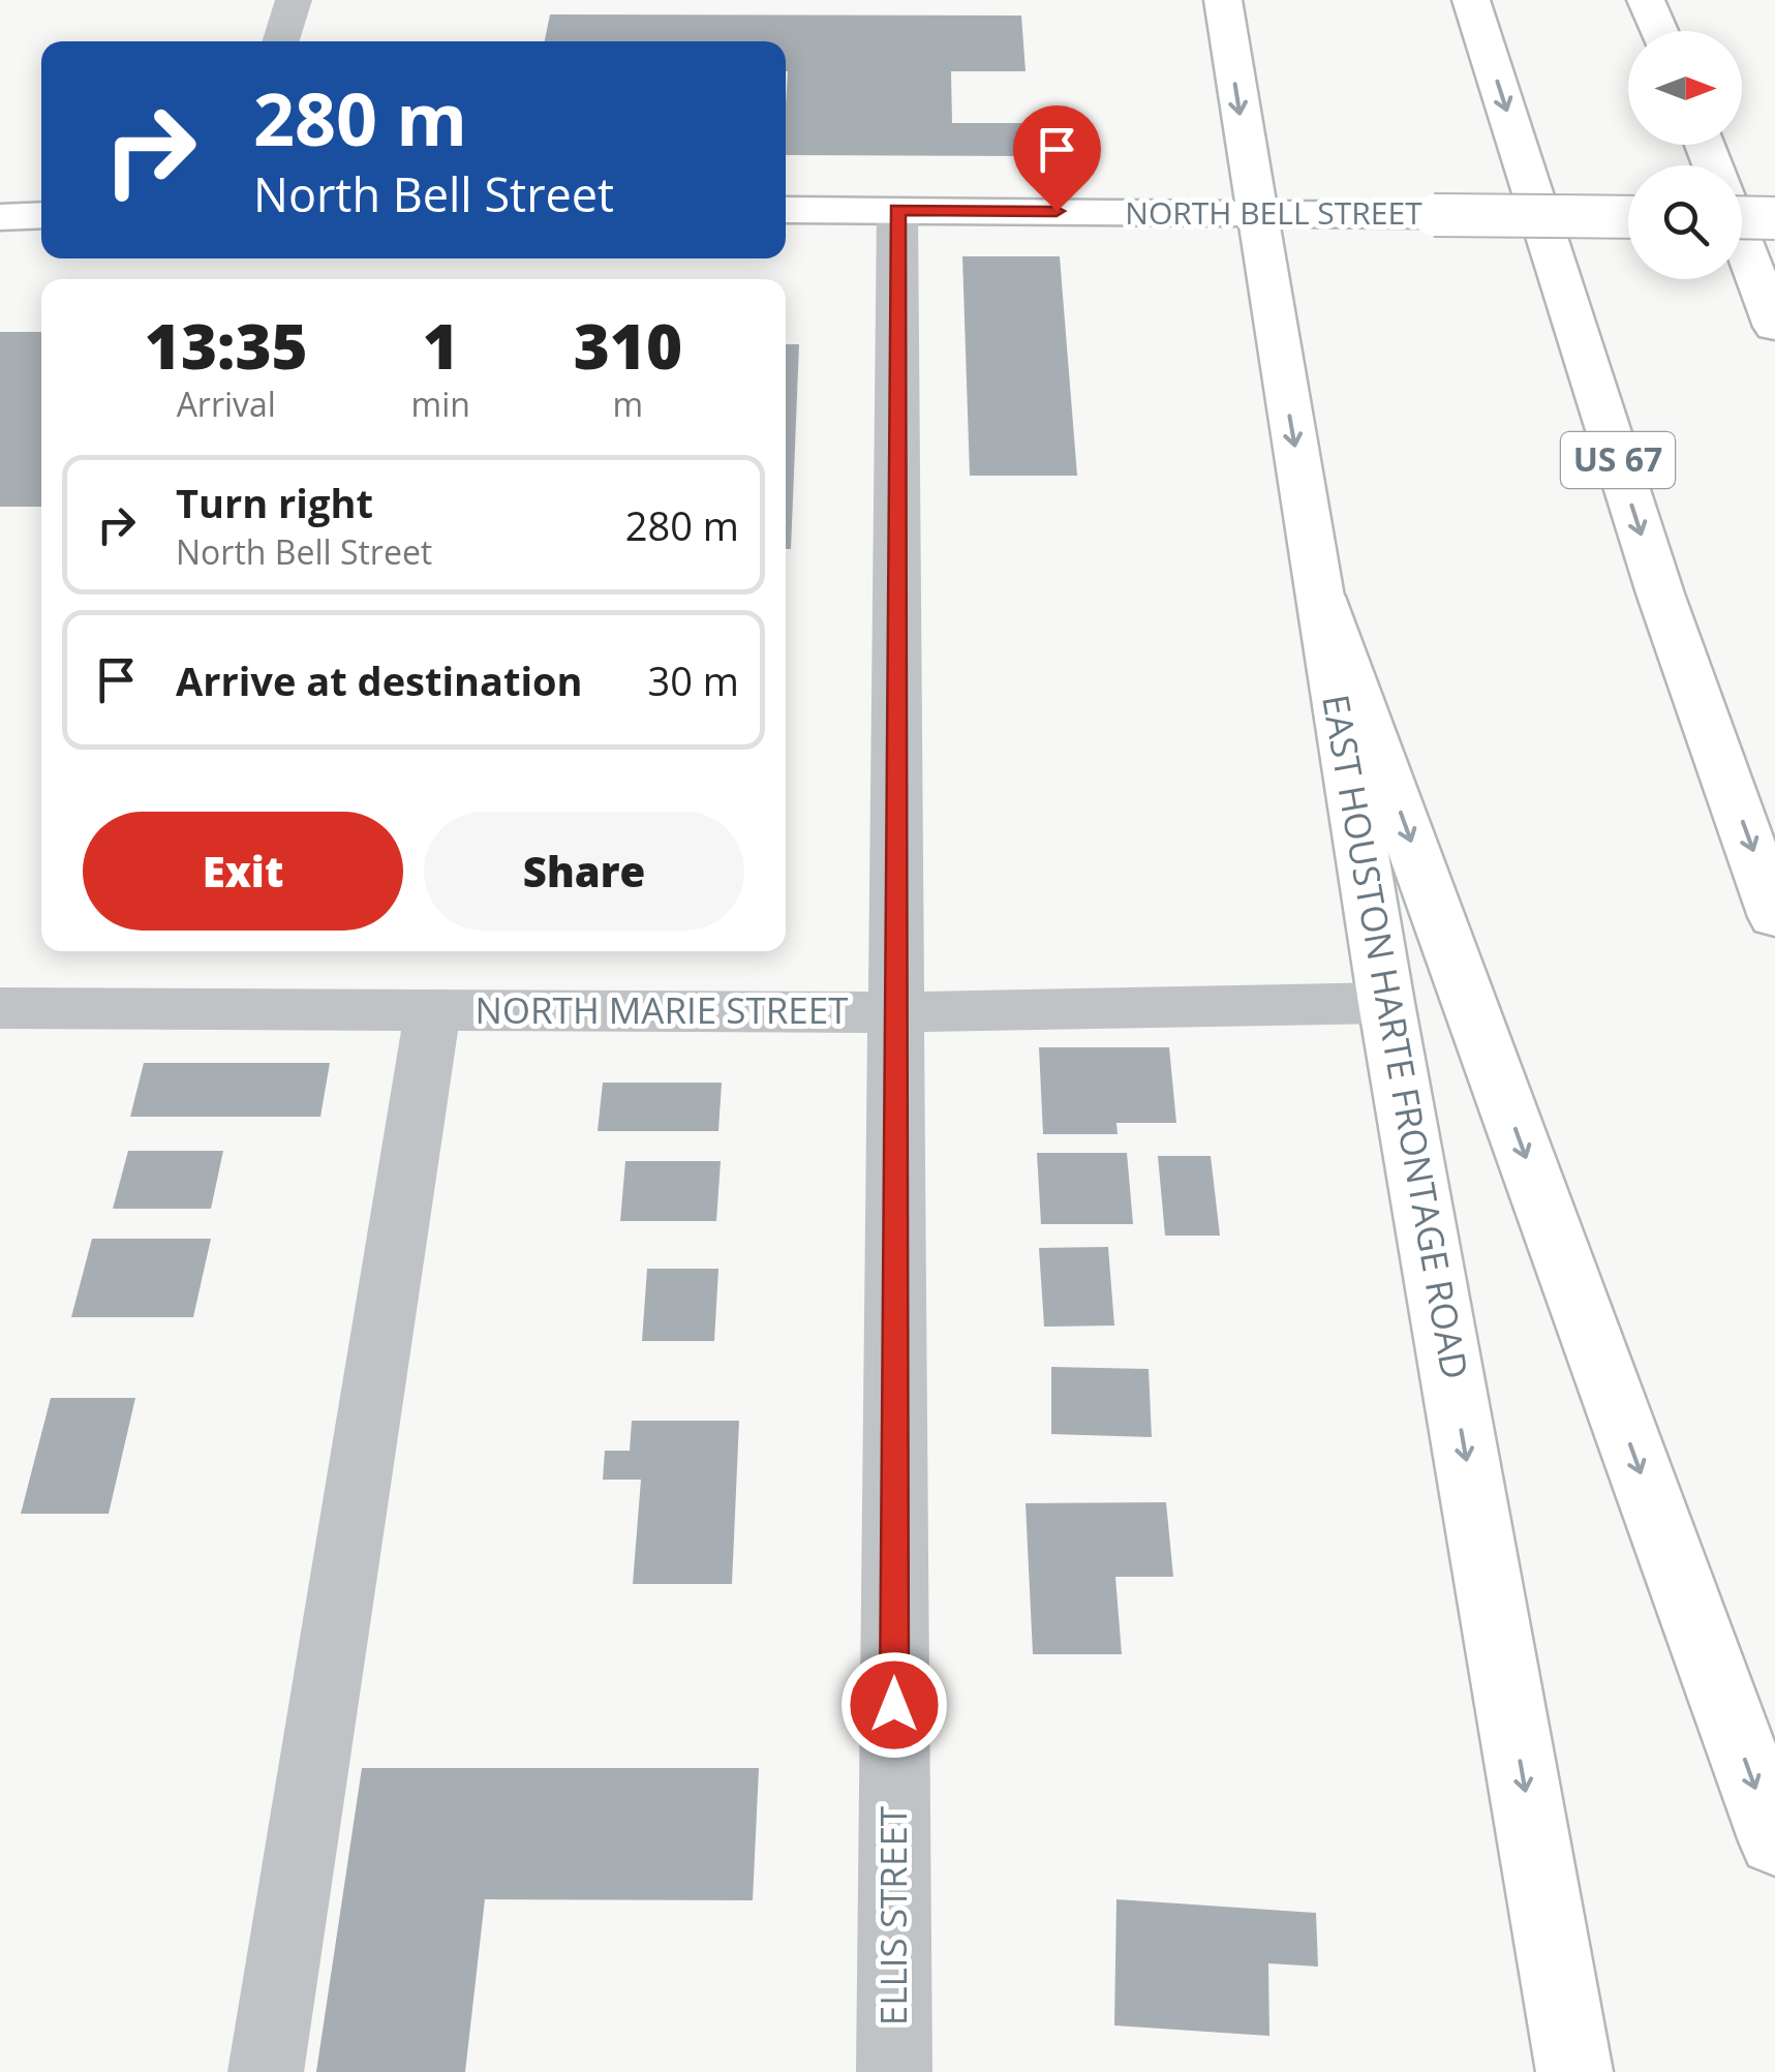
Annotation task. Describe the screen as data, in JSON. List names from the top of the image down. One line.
{"streets":{"main road":["NORTH BELL STREET","US 67","EAST HOUSTON HARTE FRONTAGE ROAD"],"street":["NORTH MARIE STREET","ELLIS STREET"]},"crossings":[["NORTH BELL STREET","EAST HOUSTON HARTE FRONTAGE ROAD"],["NORTH BELL STREET","ELLIS STREET"],["NORTH MARIE STREET","EAST HOUSTON HARTE FRONTAGE ROAD"],["NORTH MARIE STREET","ELLIS STREET"]],"north":"right","page":{"turn":["280 m","North Bell Street"],"eta":["13:35","Arrival","1","min","310","m"],"list":[{"name":"Turn right","note":"North Bell Street","value":"280 m"},{"name":"Arrive at destination","value":"30 m"}],"buttons":["Exit","Share"]}}
